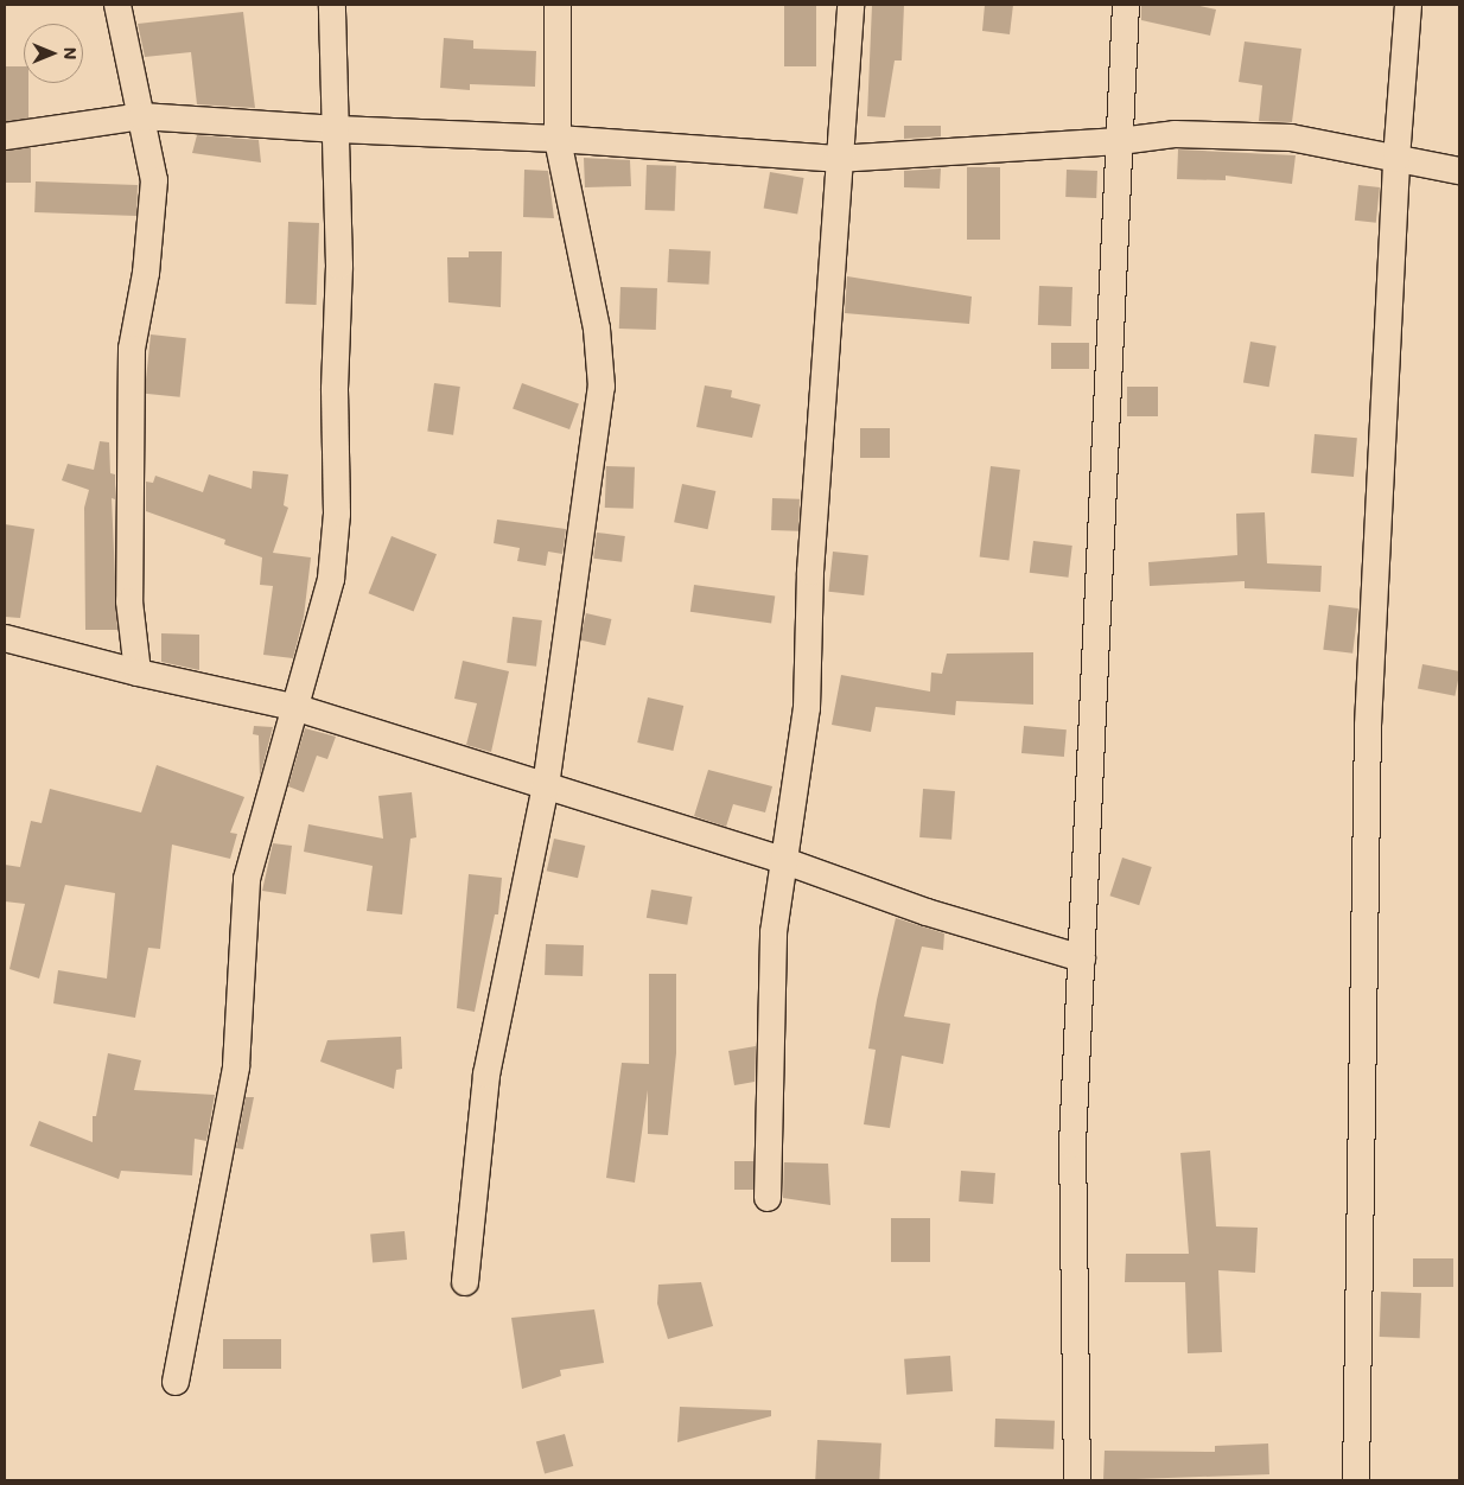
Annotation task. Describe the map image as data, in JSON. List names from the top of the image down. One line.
{"north":"right"}
